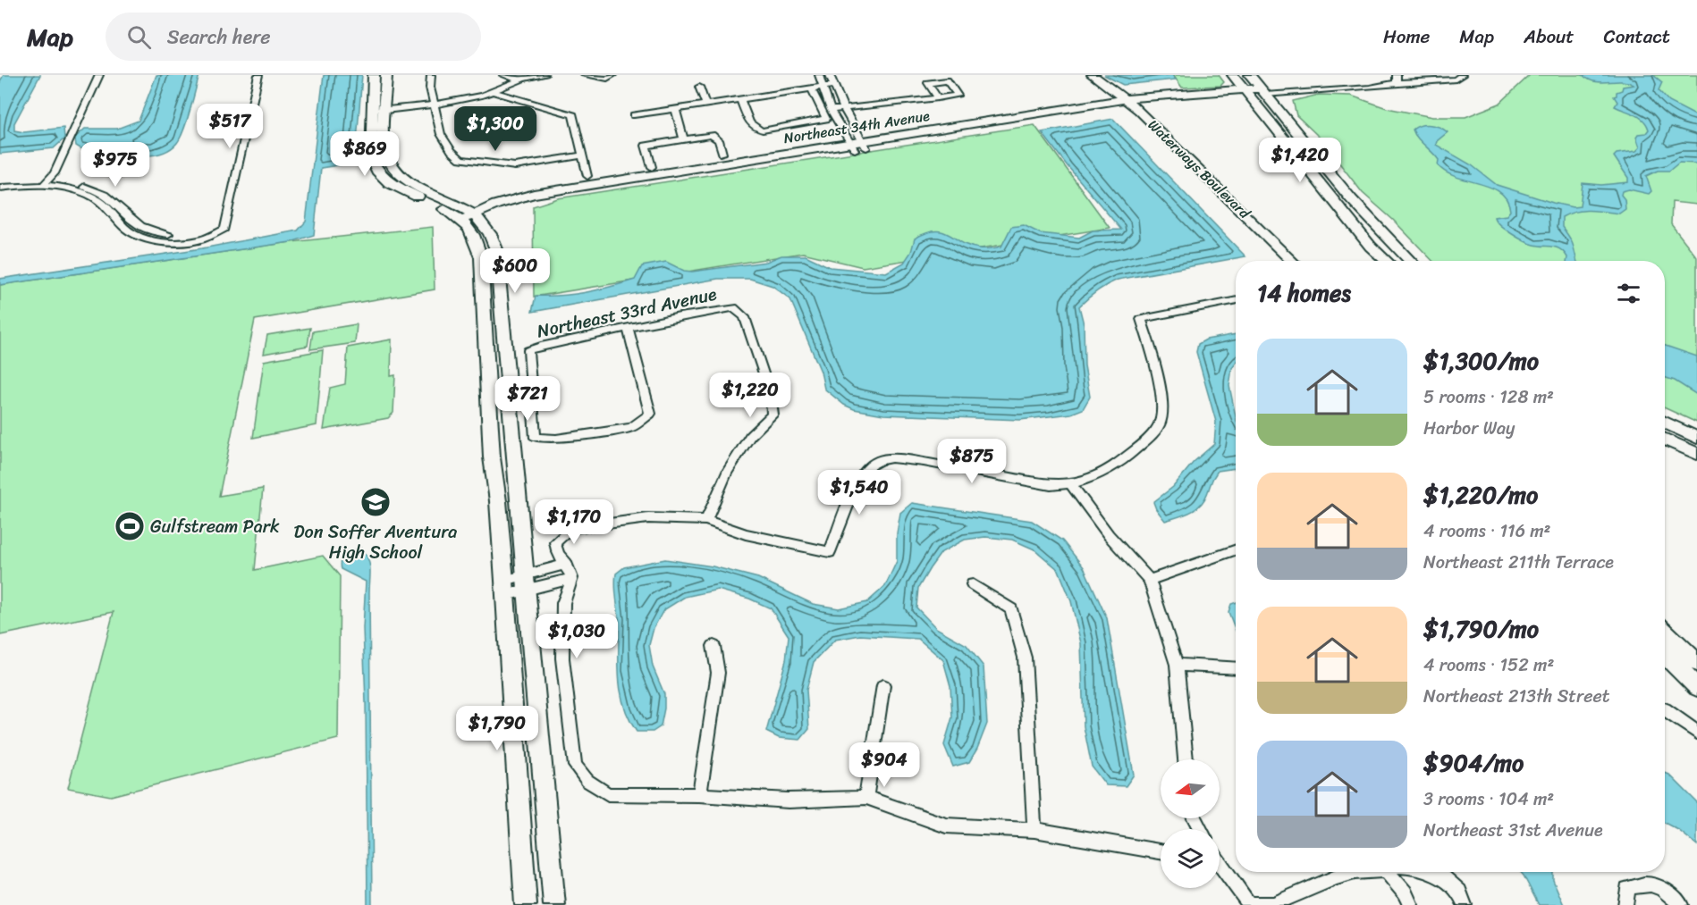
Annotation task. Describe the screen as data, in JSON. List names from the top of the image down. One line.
{"streets":{"street":["Northeast 34th Avenue","Waterways Boulevard","Northeast 33rd Avenue"]},"crossings":[["Northeast 34th Avenue","Waterways Boulevard"]],"places":{"school or university":["Don Soffer Aventura High School"],"sports":["Gulfstream Park"]},"north":"left","page":{"header":"Map","search":"Search here","nav":["Home","Map","About","Contact"],"price":["$517","$1,300","$869","$1,420","$975","$600","$1,220","$721","$875","$1,540","$1,170","$1,030","$1,790","$904"],"heading":"14 homes","list":[{"name":"$1,300/mo","note":"5 rooms · 128 m² · Harbor Way"},{"name":"$1,220/mo","note":"4 rooms · 116 m² · Northeast 211th Terrace"},{"name":"$1,790/mo","note":"4 rooms · 152 m² · Northeast 213th Street"},{"name":"$904/mo","note":"3 rooms · 104 m² · Northeast 31st Avenue"}]}}
